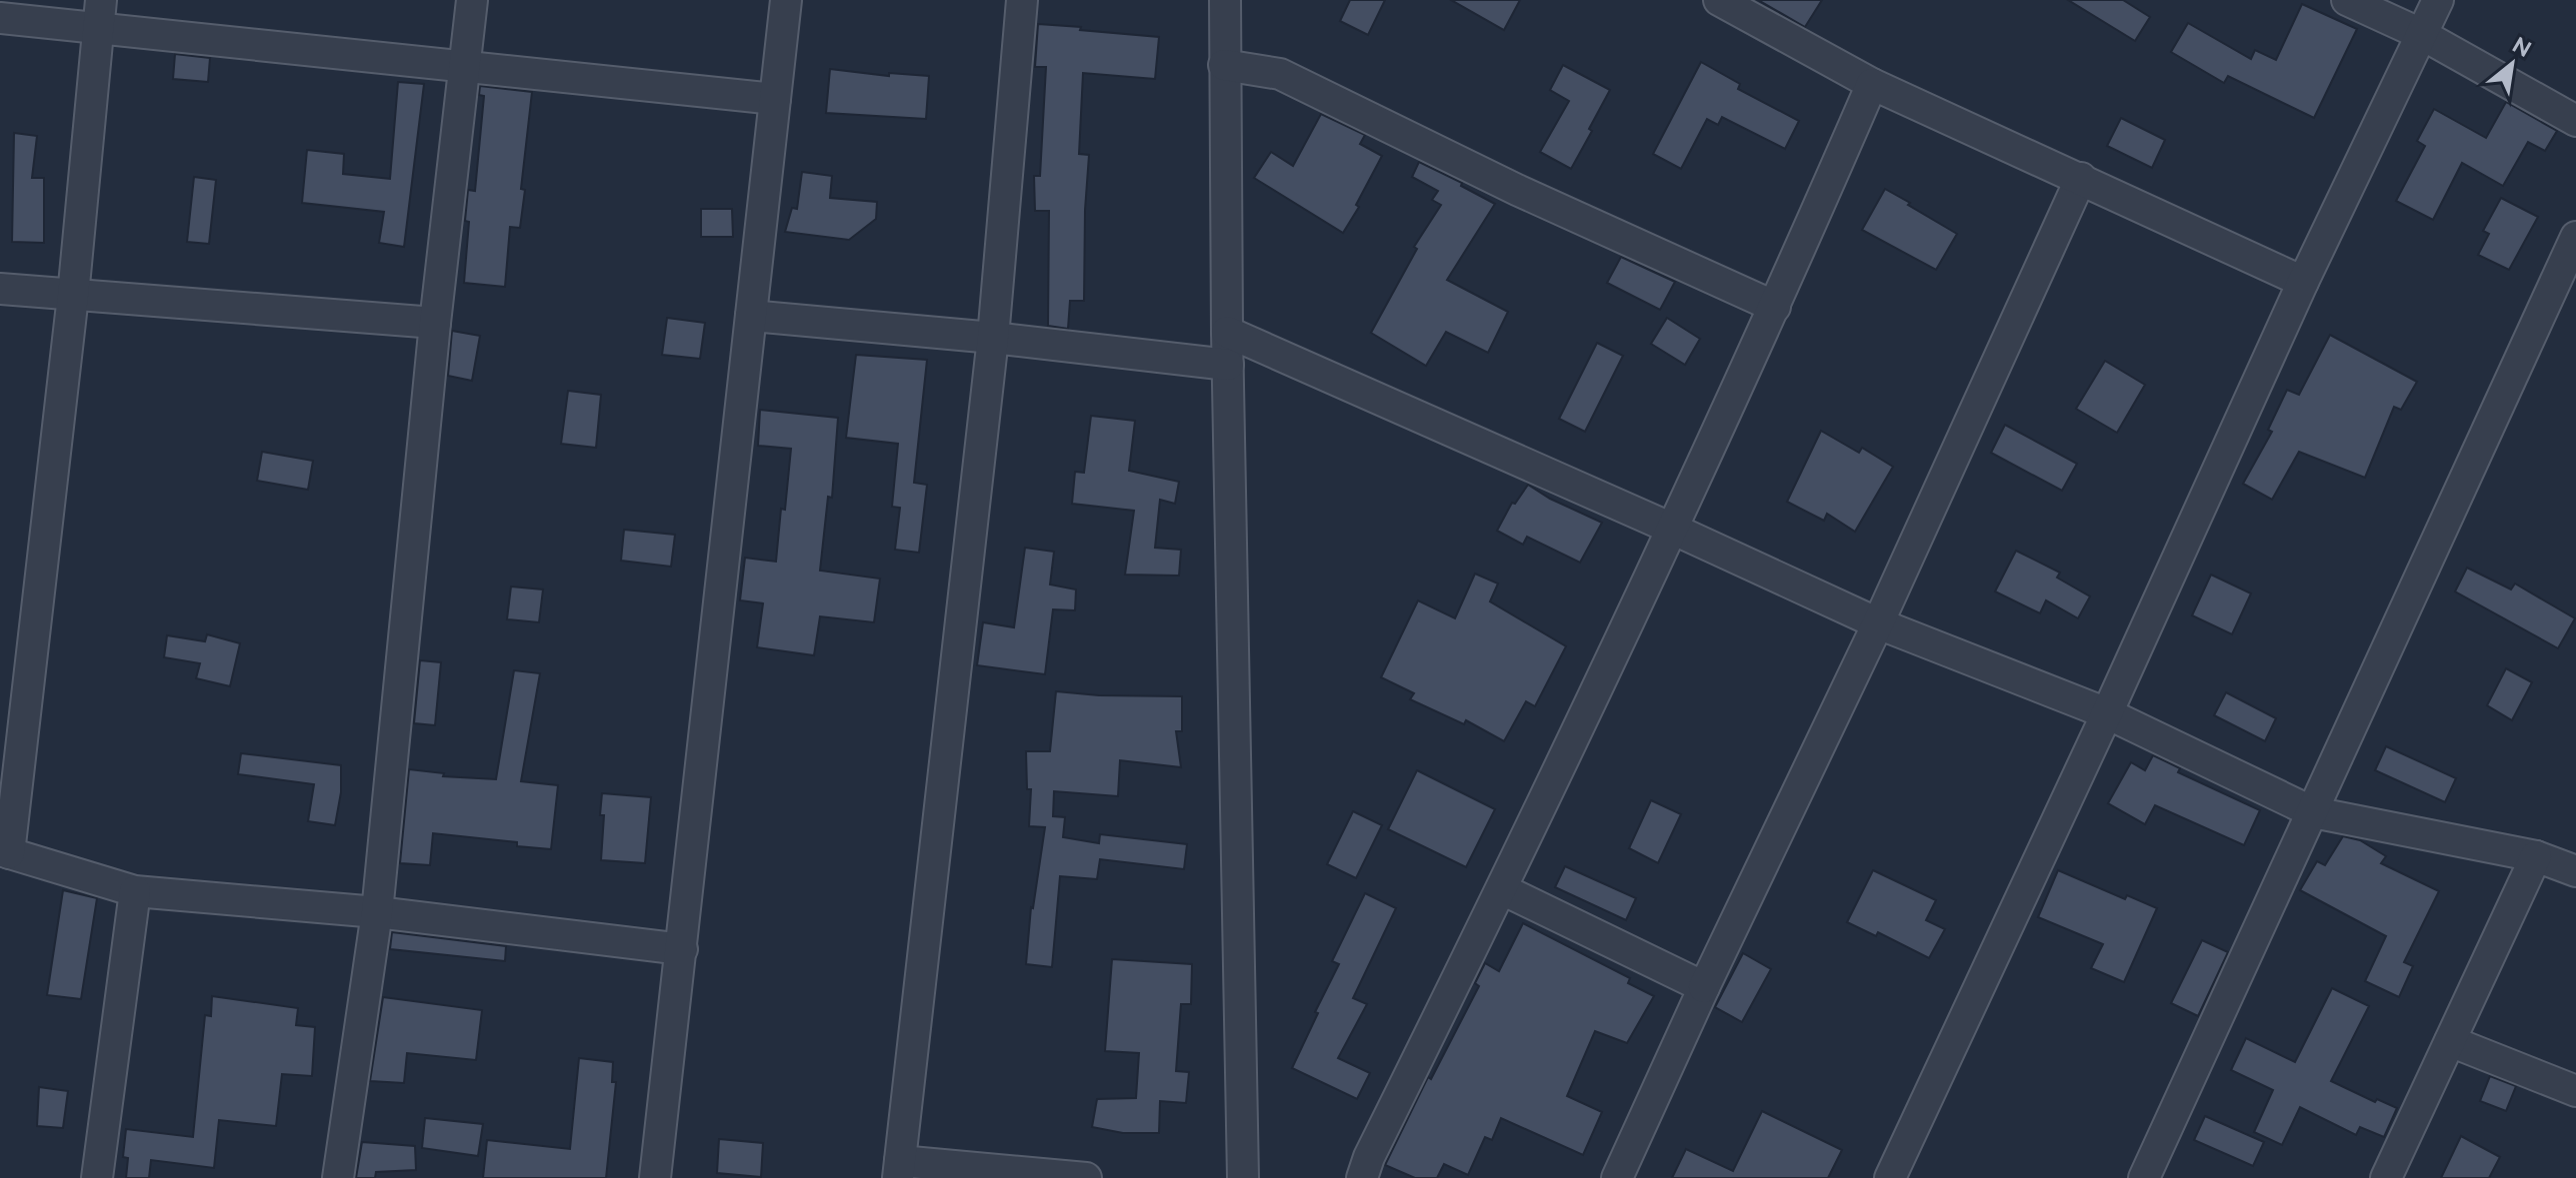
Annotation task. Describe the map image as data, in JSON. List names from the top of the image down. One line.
{"north":"top right"}
